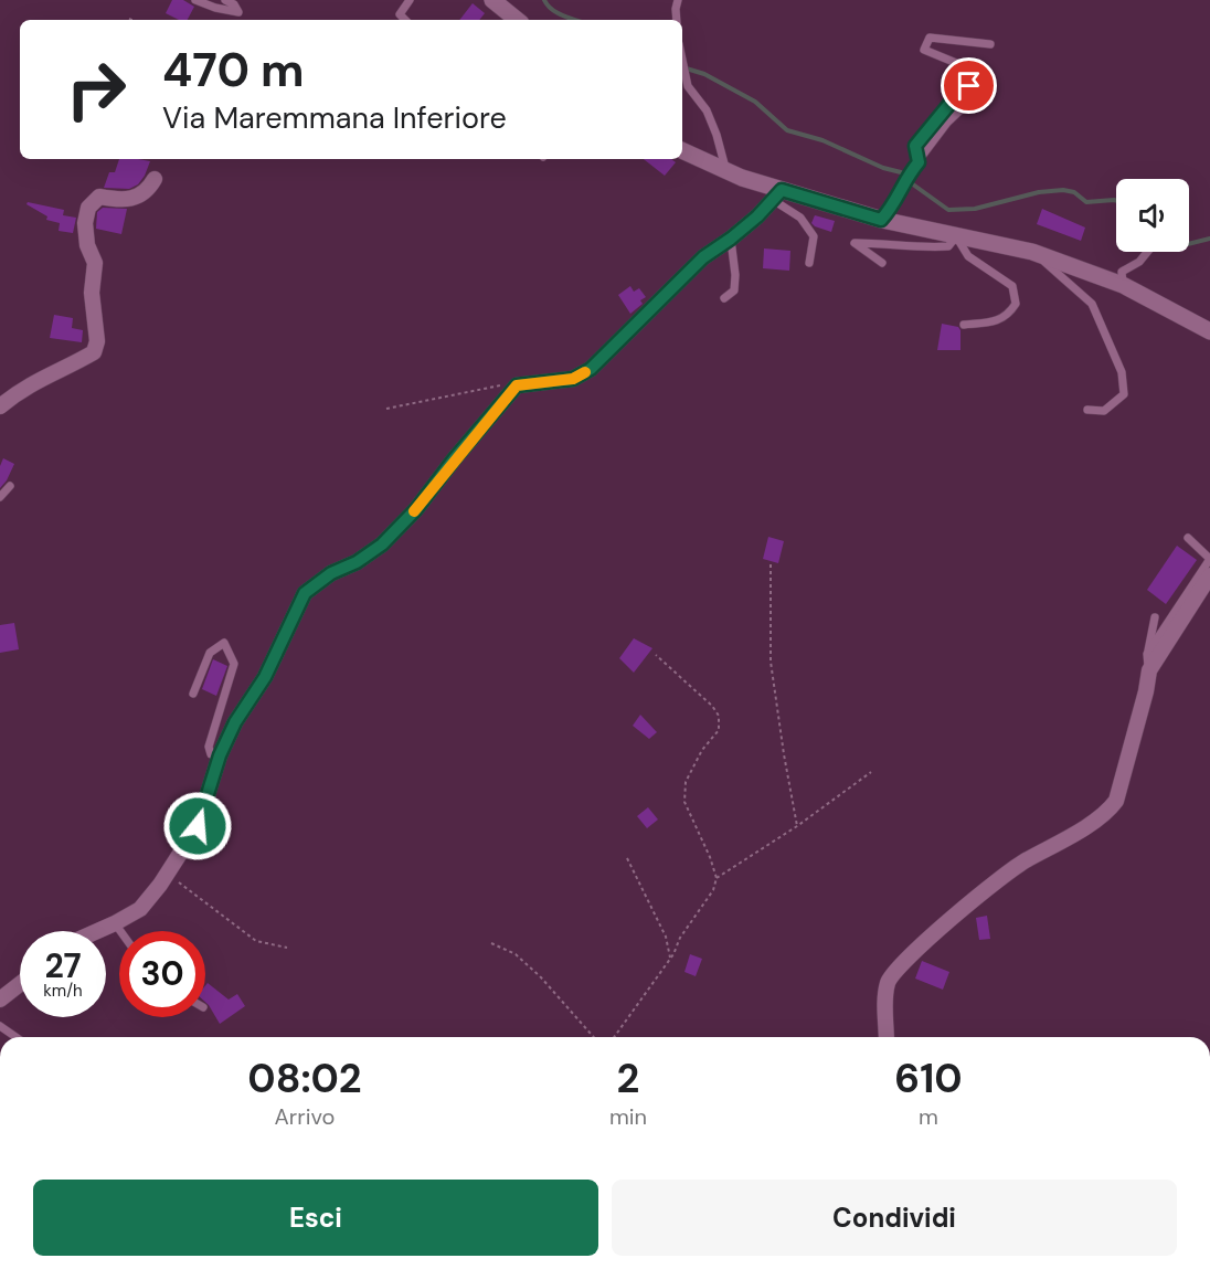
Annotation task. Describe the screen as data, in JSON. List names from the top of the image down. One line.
{"page":{"turn":["470 m","Via Maremmana Inferiore"],"speed":"27 km/h","limit":"30","eta":["08:02","Arrivo","2","min","610","m"],"buttons":["Esci","Condividi"]}}
